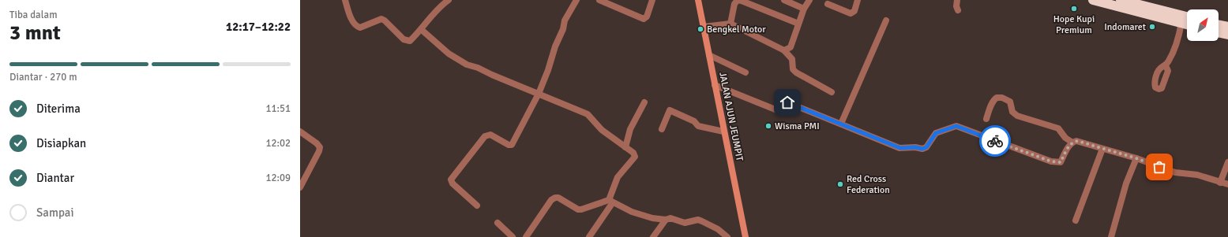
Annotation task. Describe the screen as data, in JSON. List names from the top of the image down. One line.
{"streets":{"street":["JALAN AJUN JEUMPIT"]},"places":["Hope Kupi Premium","Indomaret","Bengkel Motor","Wisma PMI","Red Cross Federation"],"north":"top right","page":{"heading":["3 mnt","Tiba dalam","12:17–12:22"],"bar":"Diantar · 270 m","list":[["Diterima","11:51"],["Disiapkan","12:02"],["Diantar","12:09"],"Sampai"]}}
